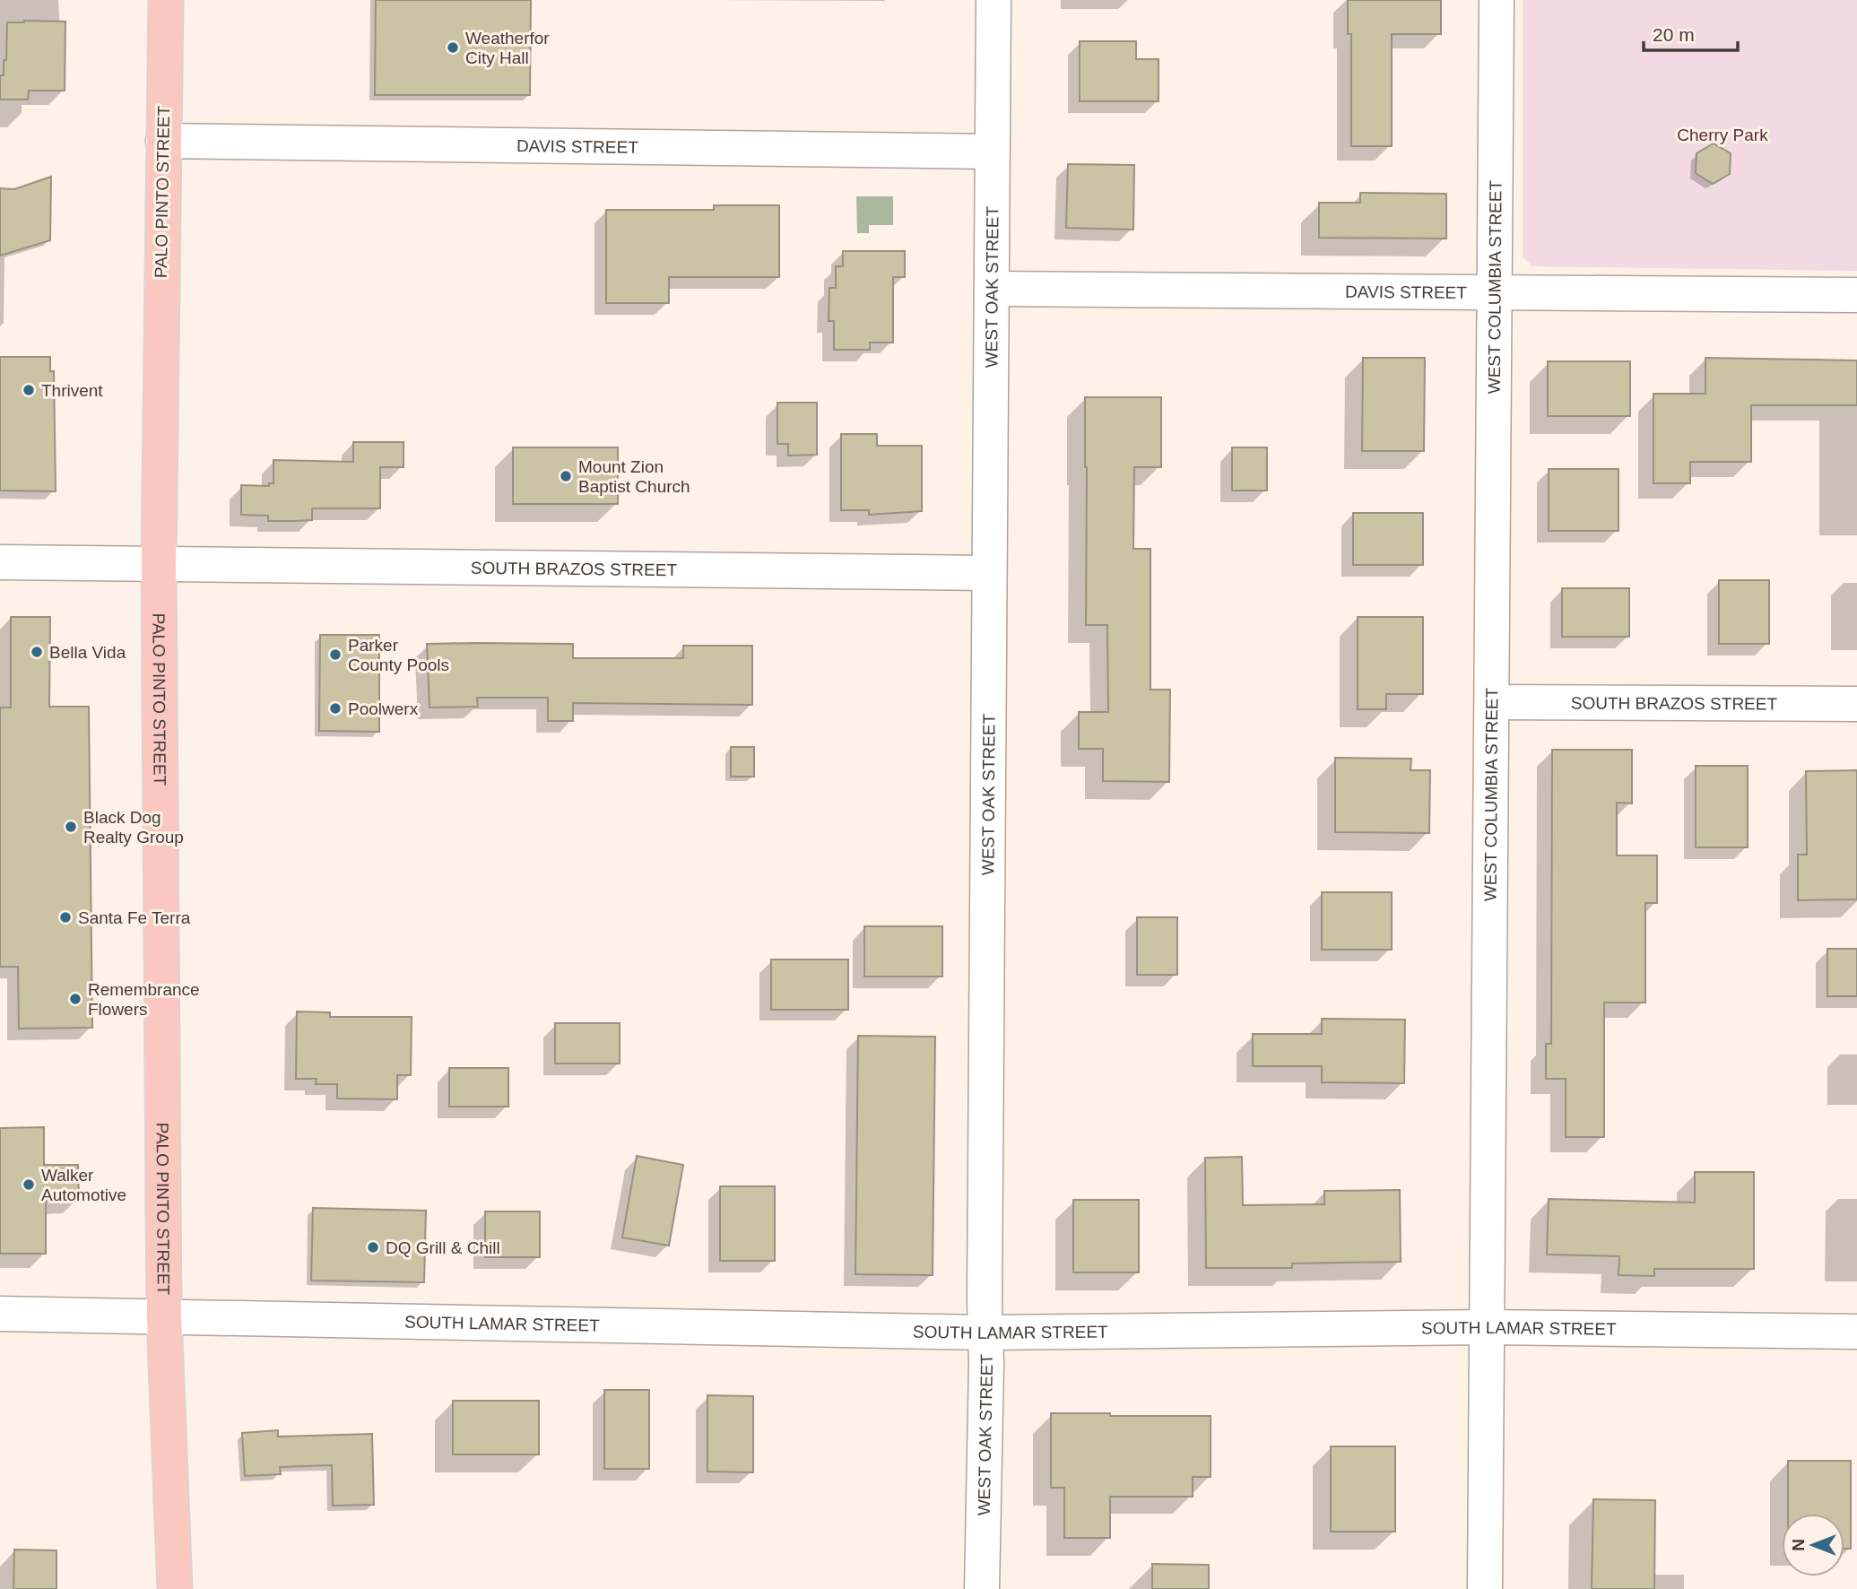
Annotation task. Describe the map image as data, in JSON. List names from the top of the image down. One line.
{"streets":{"main road":["PALO PINTO STREET"],"street":["DAVIS STREET","WEST OAK STREET","WEST COLUMBIA STREET","SOUTH BRAZOS STREET","SOUTH LAMAR STREET"]},"crossings":[["DAVIS STREET","PALO PINTO STREET"],["DAVIS STREET","WEST OAK STREET"],["DAVIS STREET","WEST COLUMBIA STREET"],["PALO PINTO STREET","SOUTH BRAZOS STREET"],["PALO PINTO STREET","SOUTH LAMAR STREET"],["WEST OAK STREET","SOUTH BRAZOS STREET"],["WEST OAK STREET","SOUTH LAMAR STREET"],["WEST COLUMBIA STREET","SOUTH BRAZOS STREET"],["WEST COLUMBIA STREET","SOUTH LAMAR STREET"]],"parks":["Cherry Park"],"places":["Weatherfor City Hall","Thrivent","Mount Zion Baptist Church","Bella Vida","Parker County Pools","Poolwerx","Black Dog Realty Group","Santa Fe Terra","Remembrance Flowers","Walker Automotive","DQ Grill & Chill"],"scale_bar":"20 m","north":"left"}
